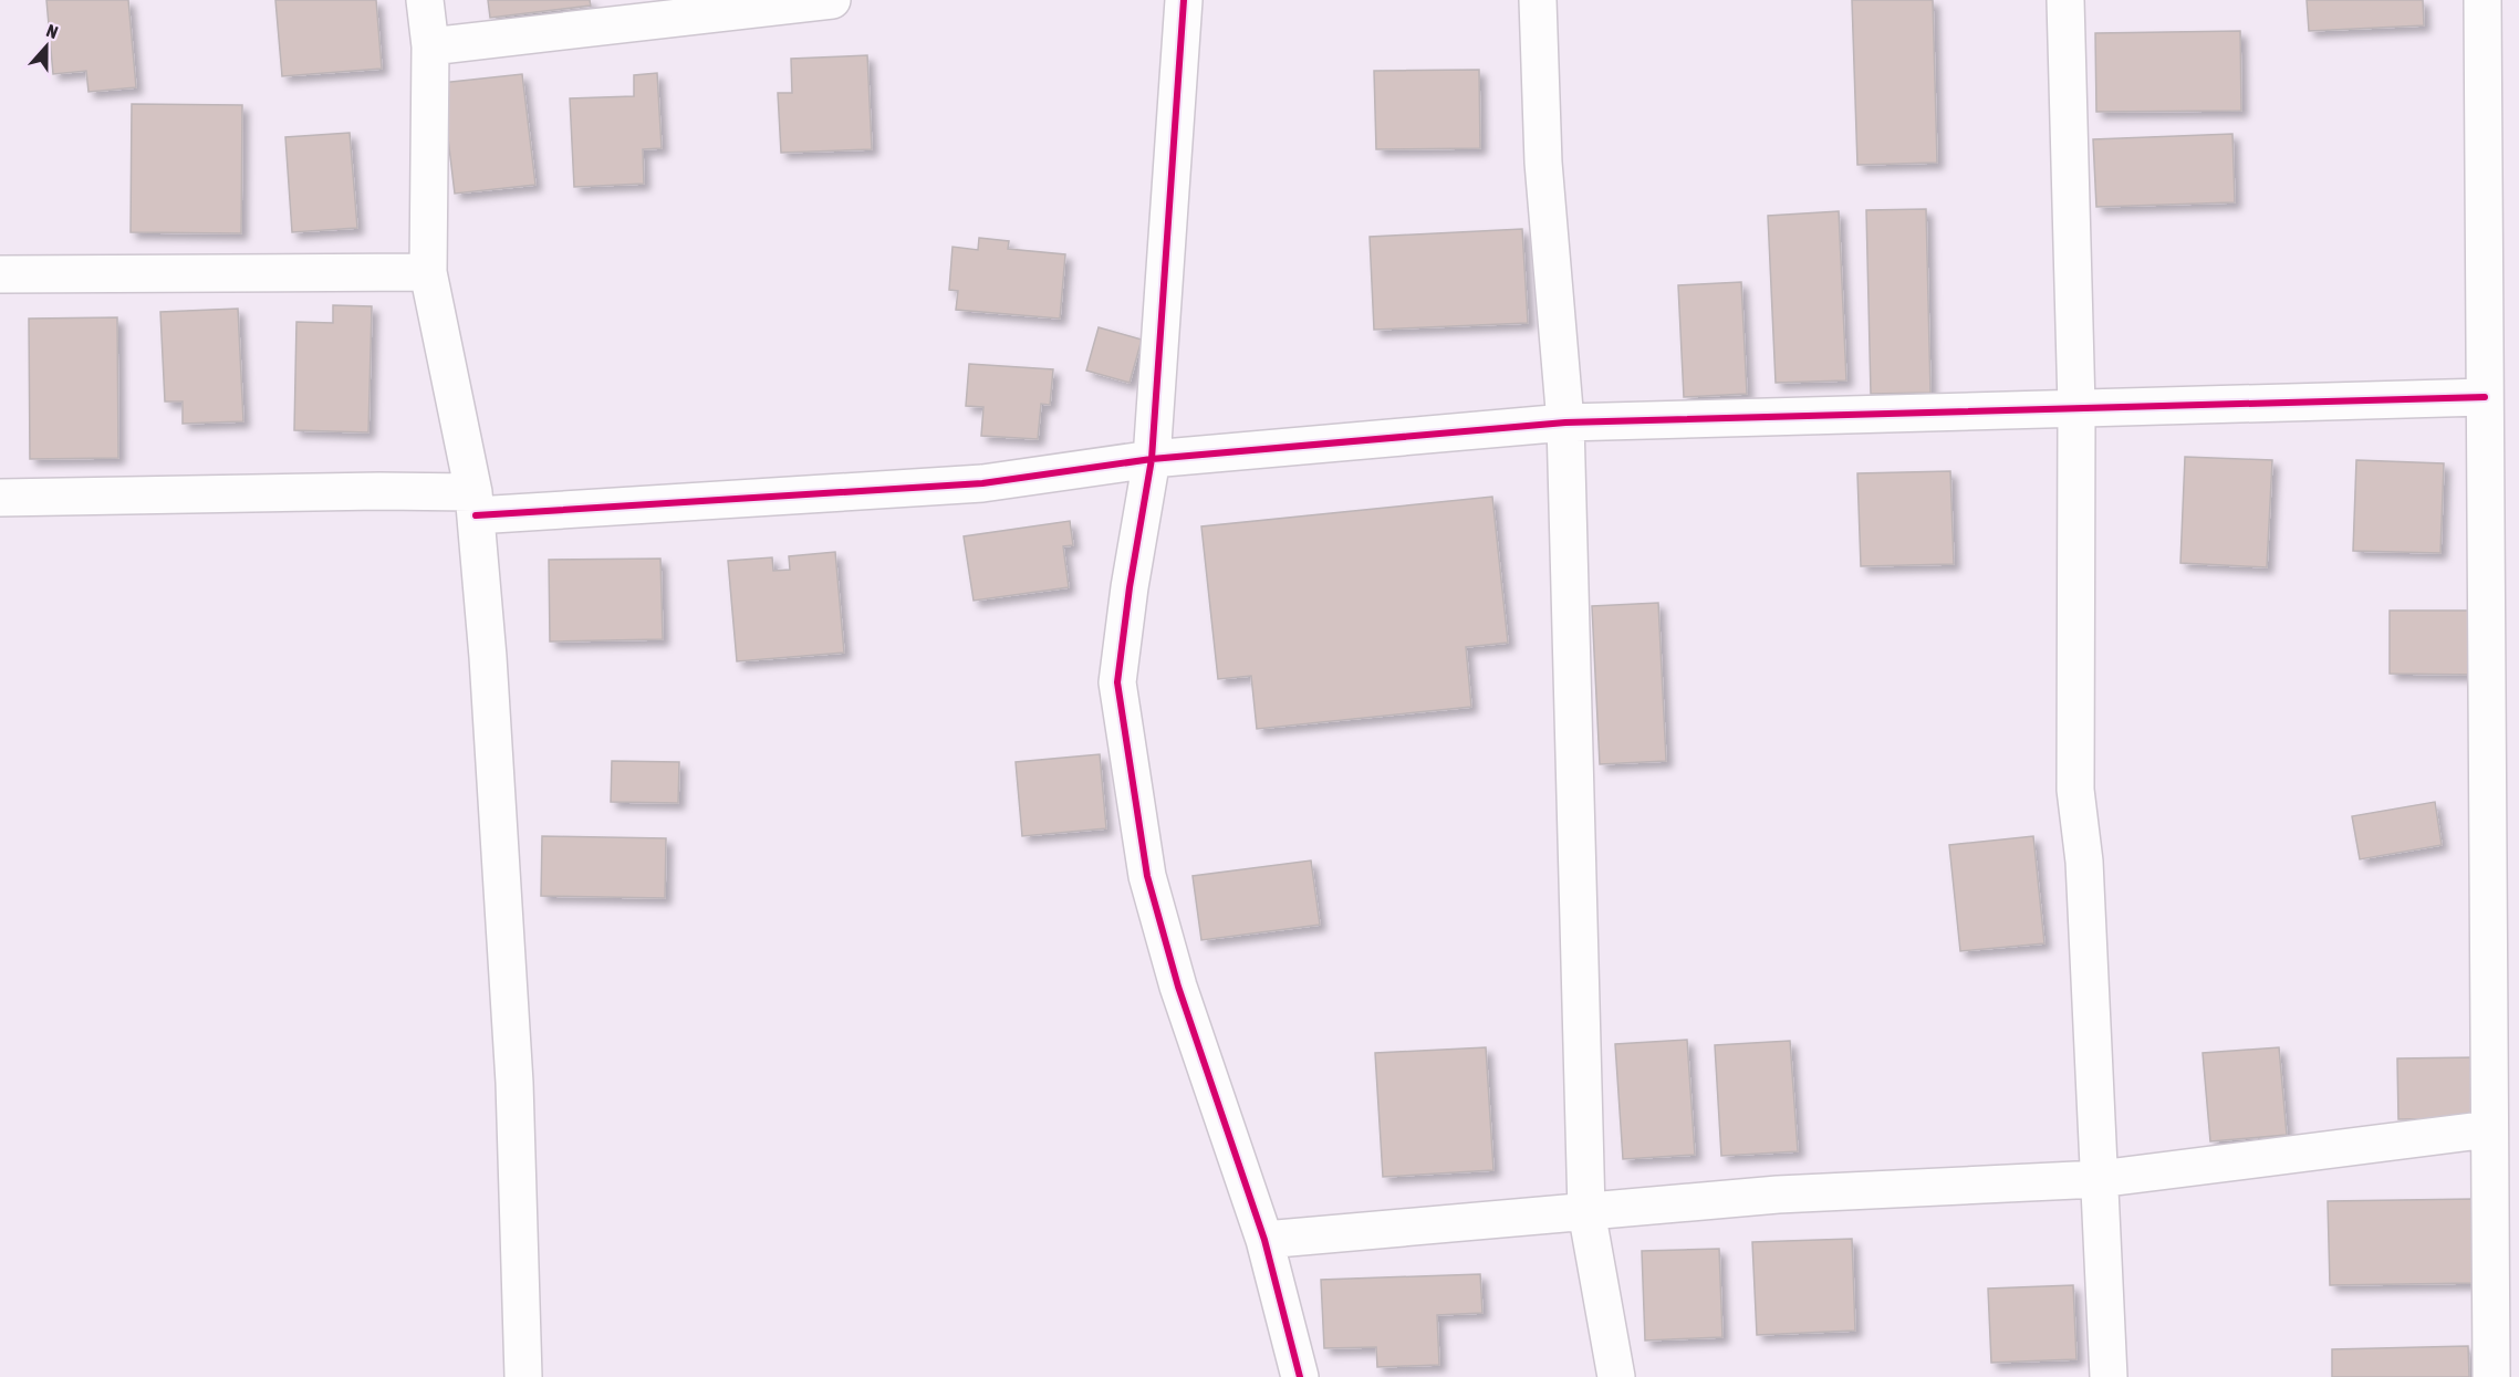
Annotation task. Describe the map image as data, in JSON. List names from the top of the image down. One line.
{"north":"top"}
